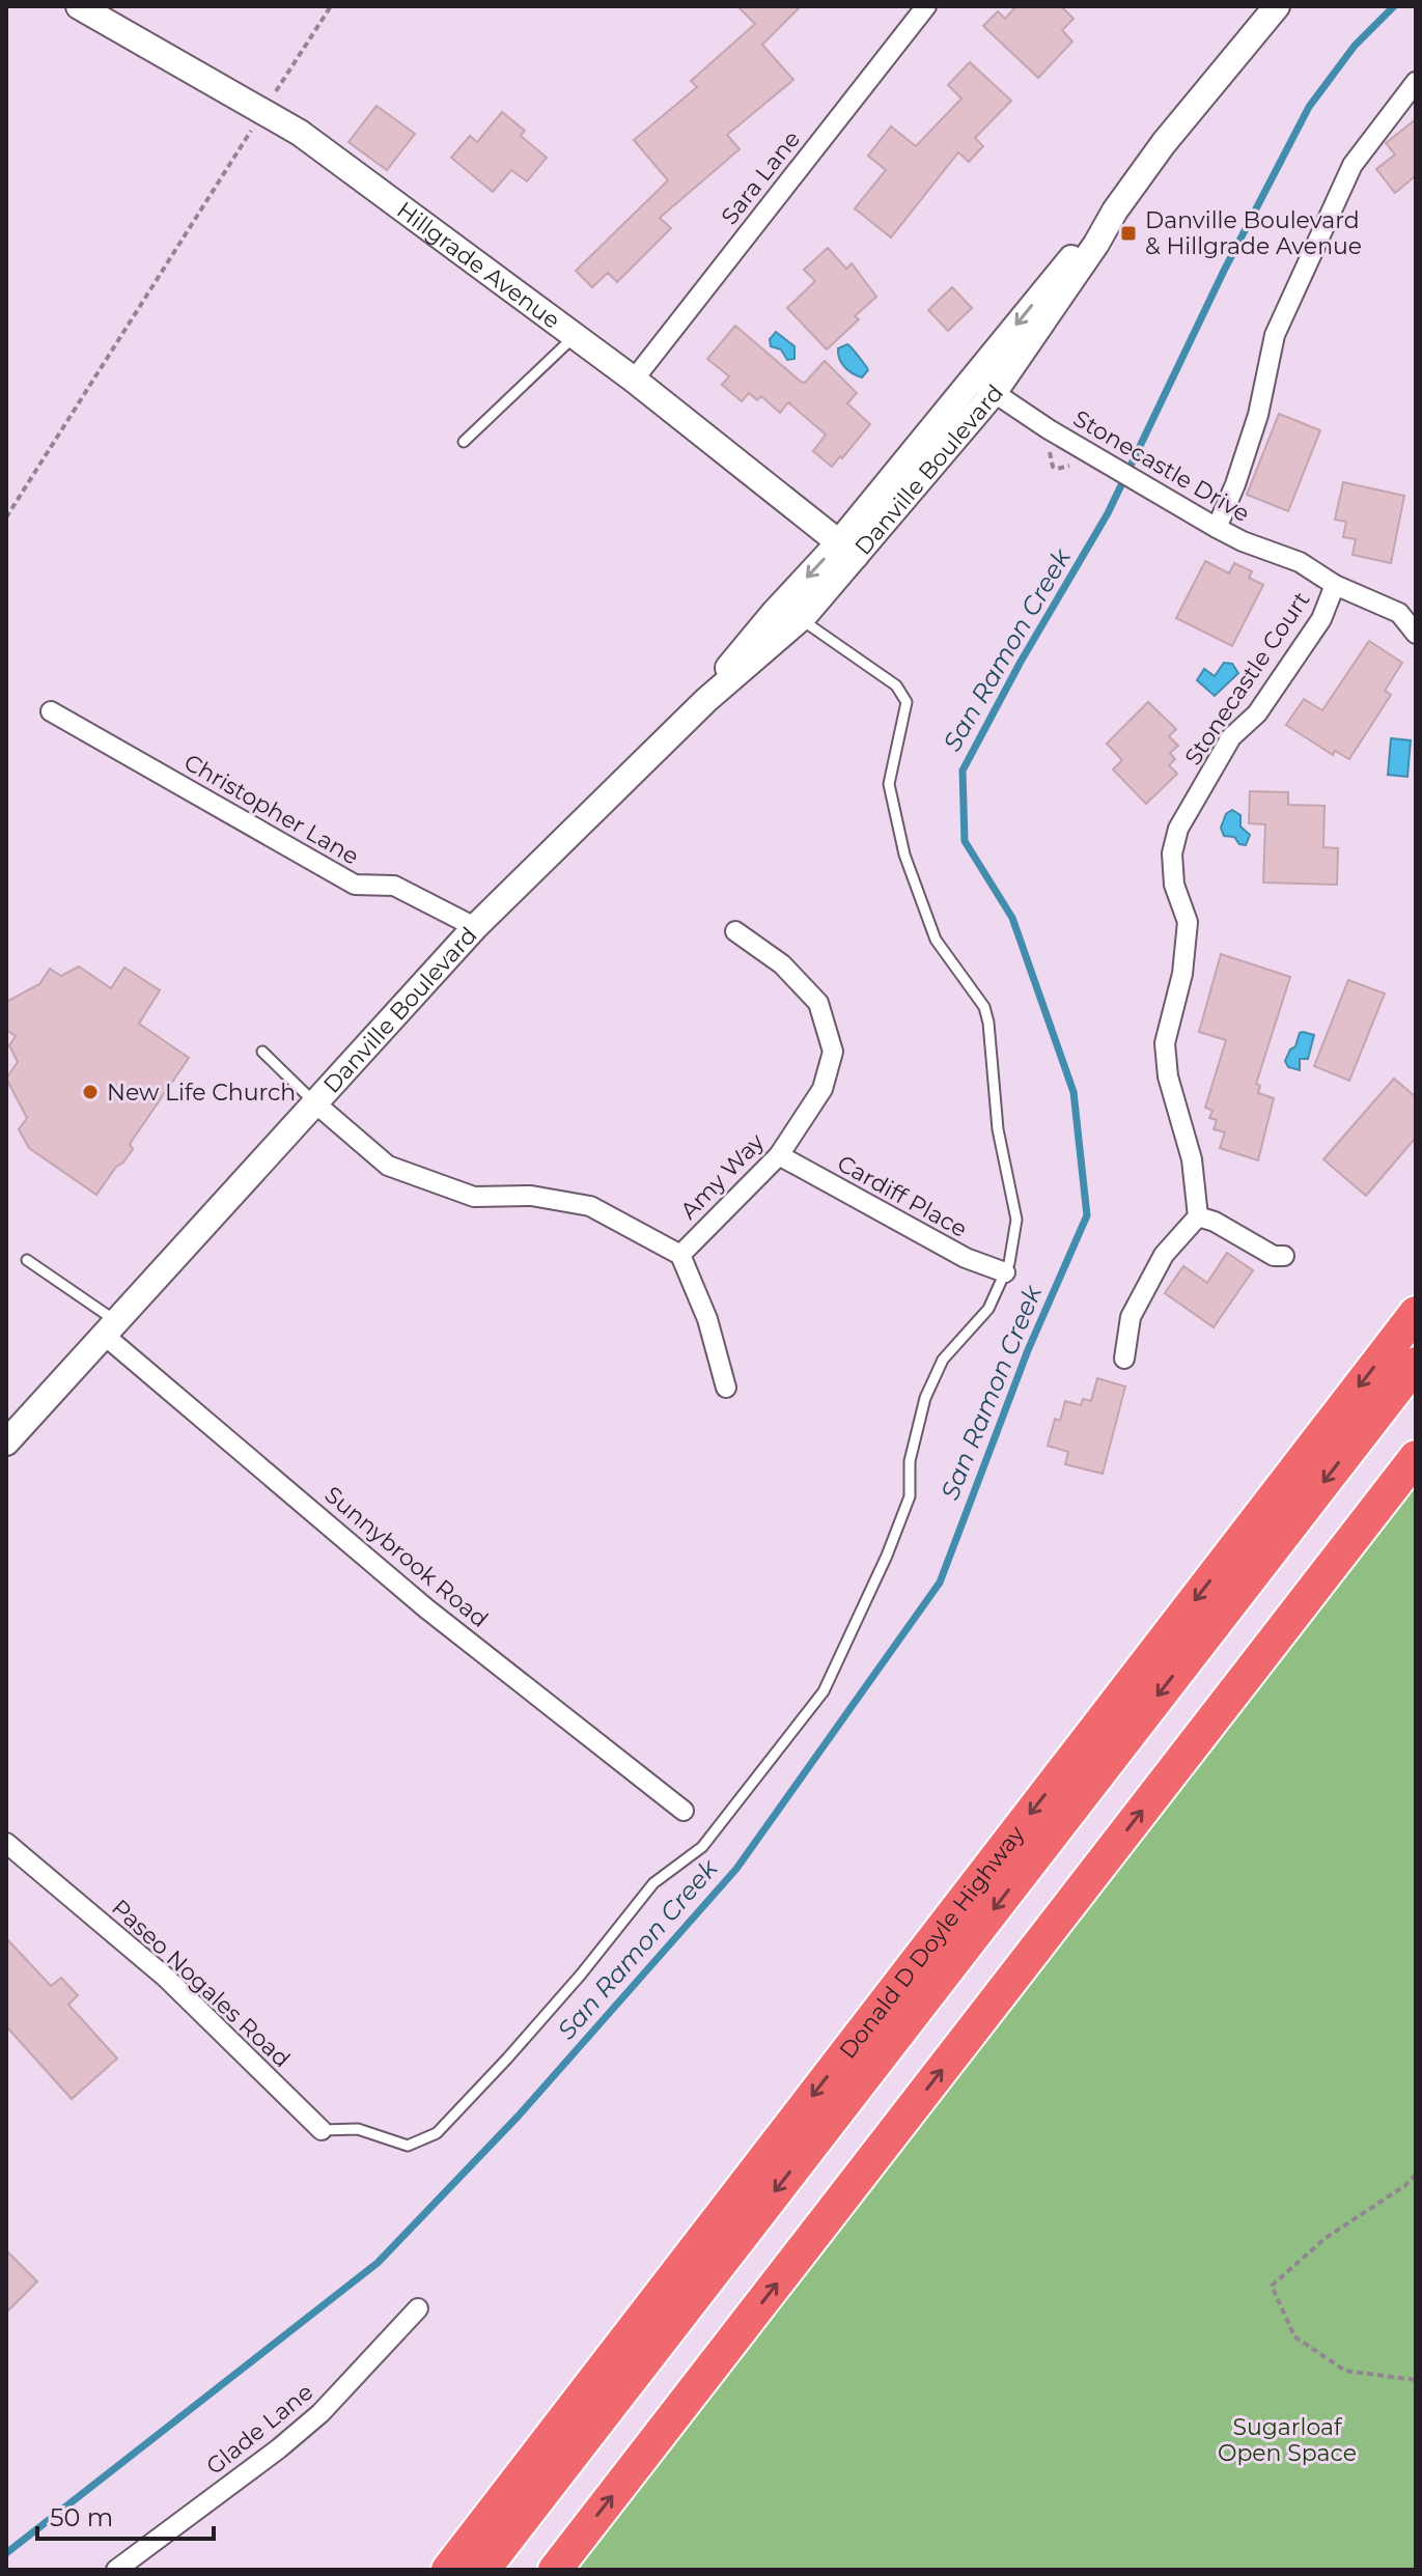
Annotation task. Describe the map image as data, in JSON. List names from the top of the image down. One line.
{"streets":{"highway":["Donald D Doyle Highway"],"main road":["Hillgrade Avenue","Danville Boulevard"],"street":["Sara Lane","Stonecastle Drive","Stonecastle Court","Christopher Lane","Amy Way","Cardiff Place","Sunnybrook Road","Paseo Nogales Road","Glade Lane"]},"crossings":[["Sara Lane","Hillgrade Avenue"],["Hillgrade Avenue","Danville Boulevard"],["Stonecastle Drive","Danville Boulevard"],["Stonecastle Drive","Stonecastle Court"],["Danville Boulevard","Christopher Lane"],["Danville Boulevard","Sunnybrook Road"],["Amy Way","Cardiff Place"]],"water":["San Ramon Creek"],"parks":["Sugarloaf Open Space"],"places":{"transit":["Danville Boulevard & Hillgrade Avenue"],"other":["New Life Church"]},"scale_bar":"50 m"}
